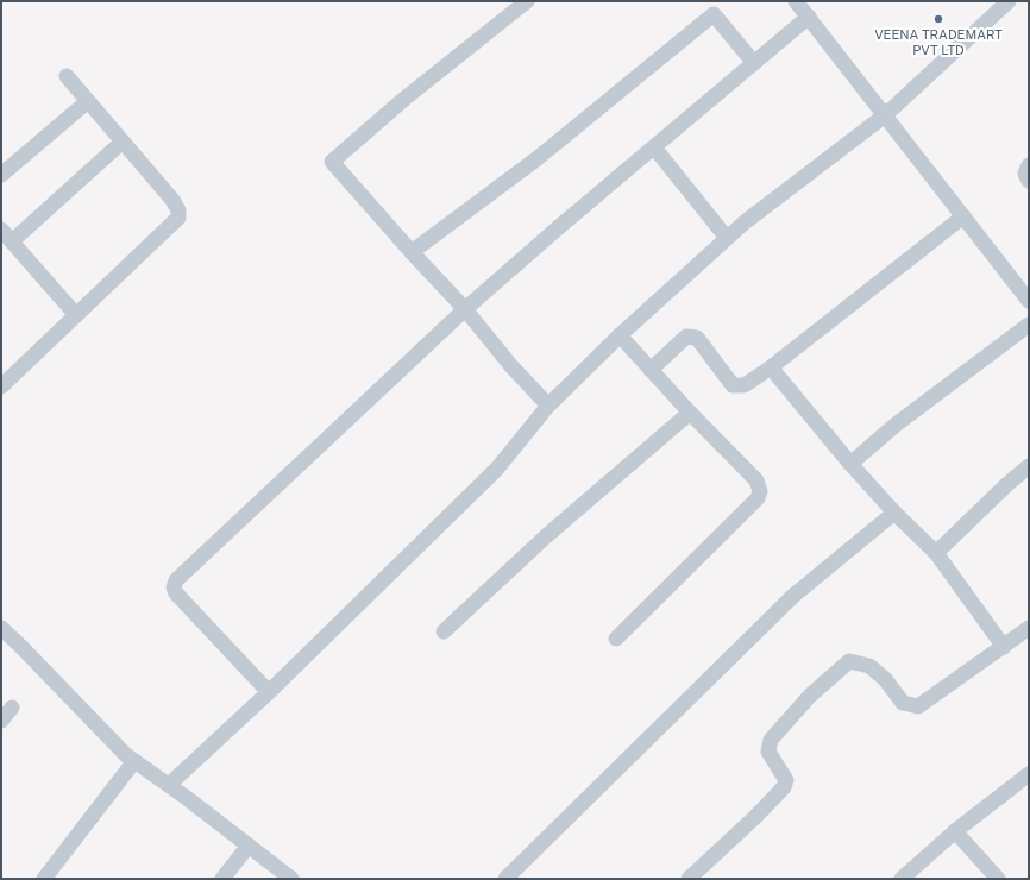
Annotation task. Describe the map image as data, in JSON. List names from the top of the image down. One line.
{"places":["VEENA TRADEMART PVT LTD"]}
